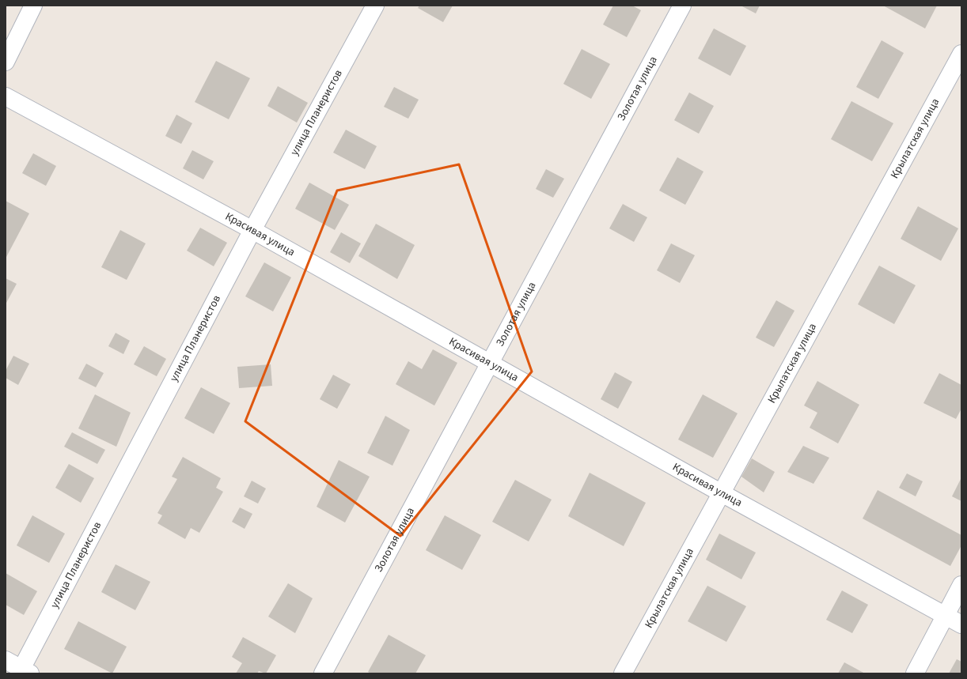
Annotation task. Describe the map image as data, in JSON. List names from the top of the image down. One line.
{"streets":{"street":["Золотая улица","улица Планеристов","Крылатская улица","Красивая улица"]},"crossings":[["Золотая улица","Красивая улица"],["улица Планеристов","Красивая улица"],["Крылатская улица","Красивая улица"]]}
